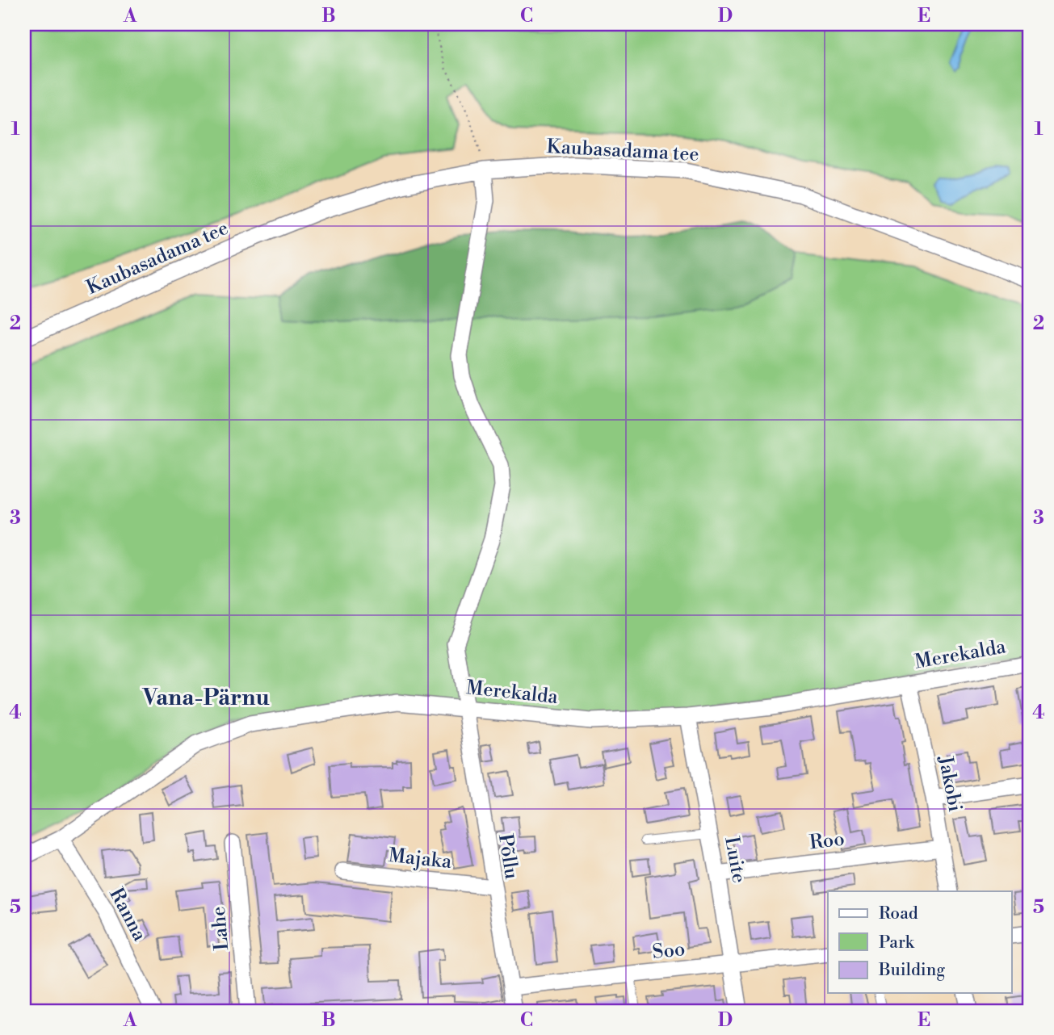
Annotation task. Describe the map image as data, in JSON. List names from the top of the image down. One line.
{"streets":{"street":["Kaubasadama tee","Merekalda","Jakobi","Roo","Põllu","Majaka","Luite","Ranna","Lahe","Soo"]},"crossings":[["Kaubasadama tee","Põllu"],["Merekalda","Jakobi"],["Merekalda","Põllu"],["Merekalda","Luite"],["Merekalda","Ranna"],["Jakobi","Roo"],["Roo","Luite"],["Põllu","Majaka"],["Põllu","Soo"],["Luite","Soo"]],"districts":["Vana-Pärnu"],"legend":["Road","Park","Building"],"grid":{"columns":["A","B","C","D","E"],"rows":["1","2","3","4","5"]}}
